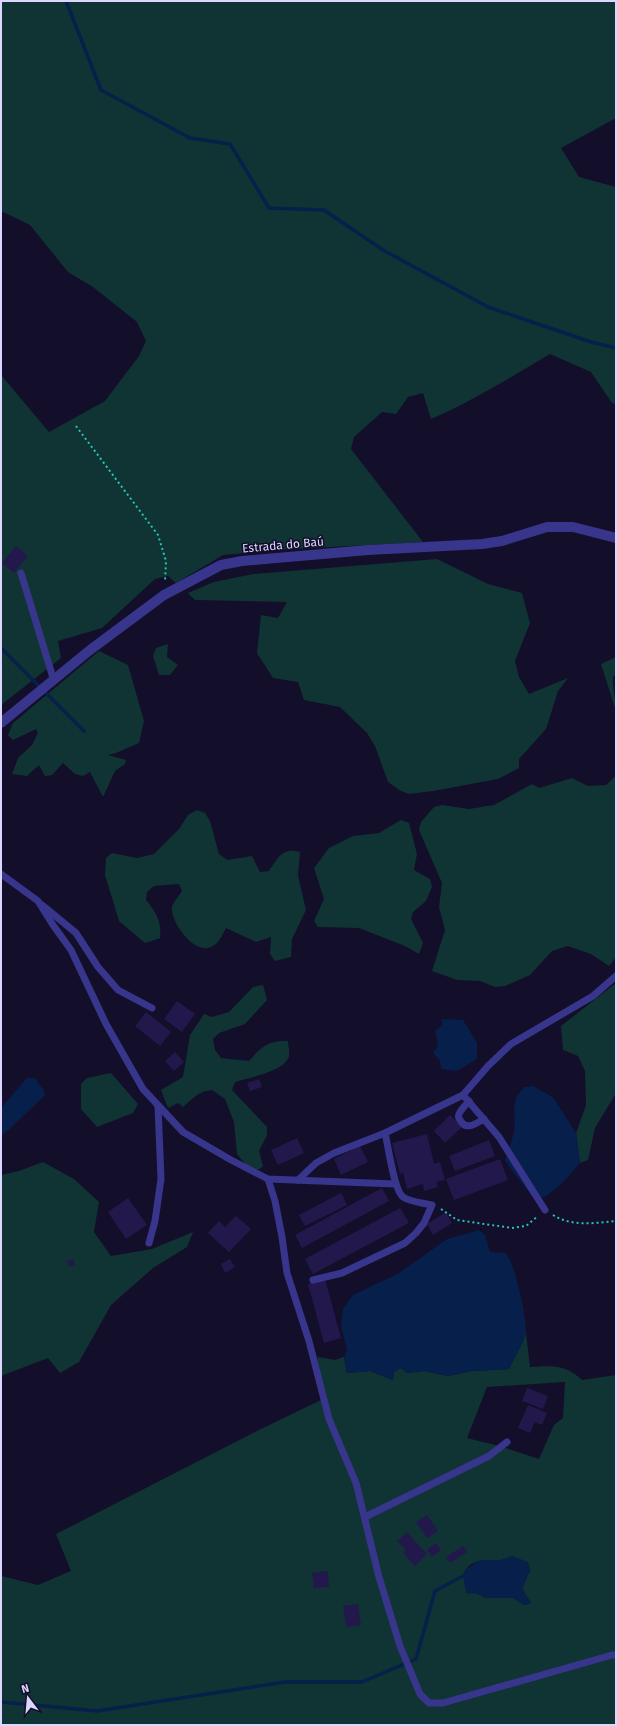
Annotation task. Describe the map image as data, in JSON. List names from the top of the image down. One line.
{"streets":{"street":["Estrada do Baú"]},"north":"top"}
